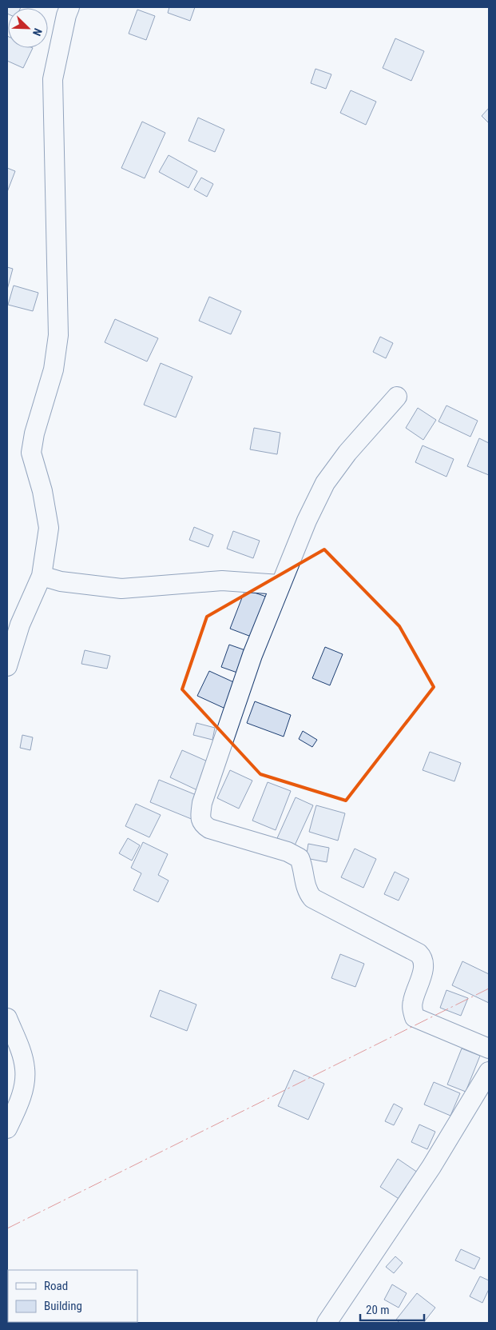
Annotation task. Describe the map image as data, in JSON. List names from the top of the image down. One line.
{"legend":["Road","Building"],"scale_bar":"20 m","north":"bottom right"}
